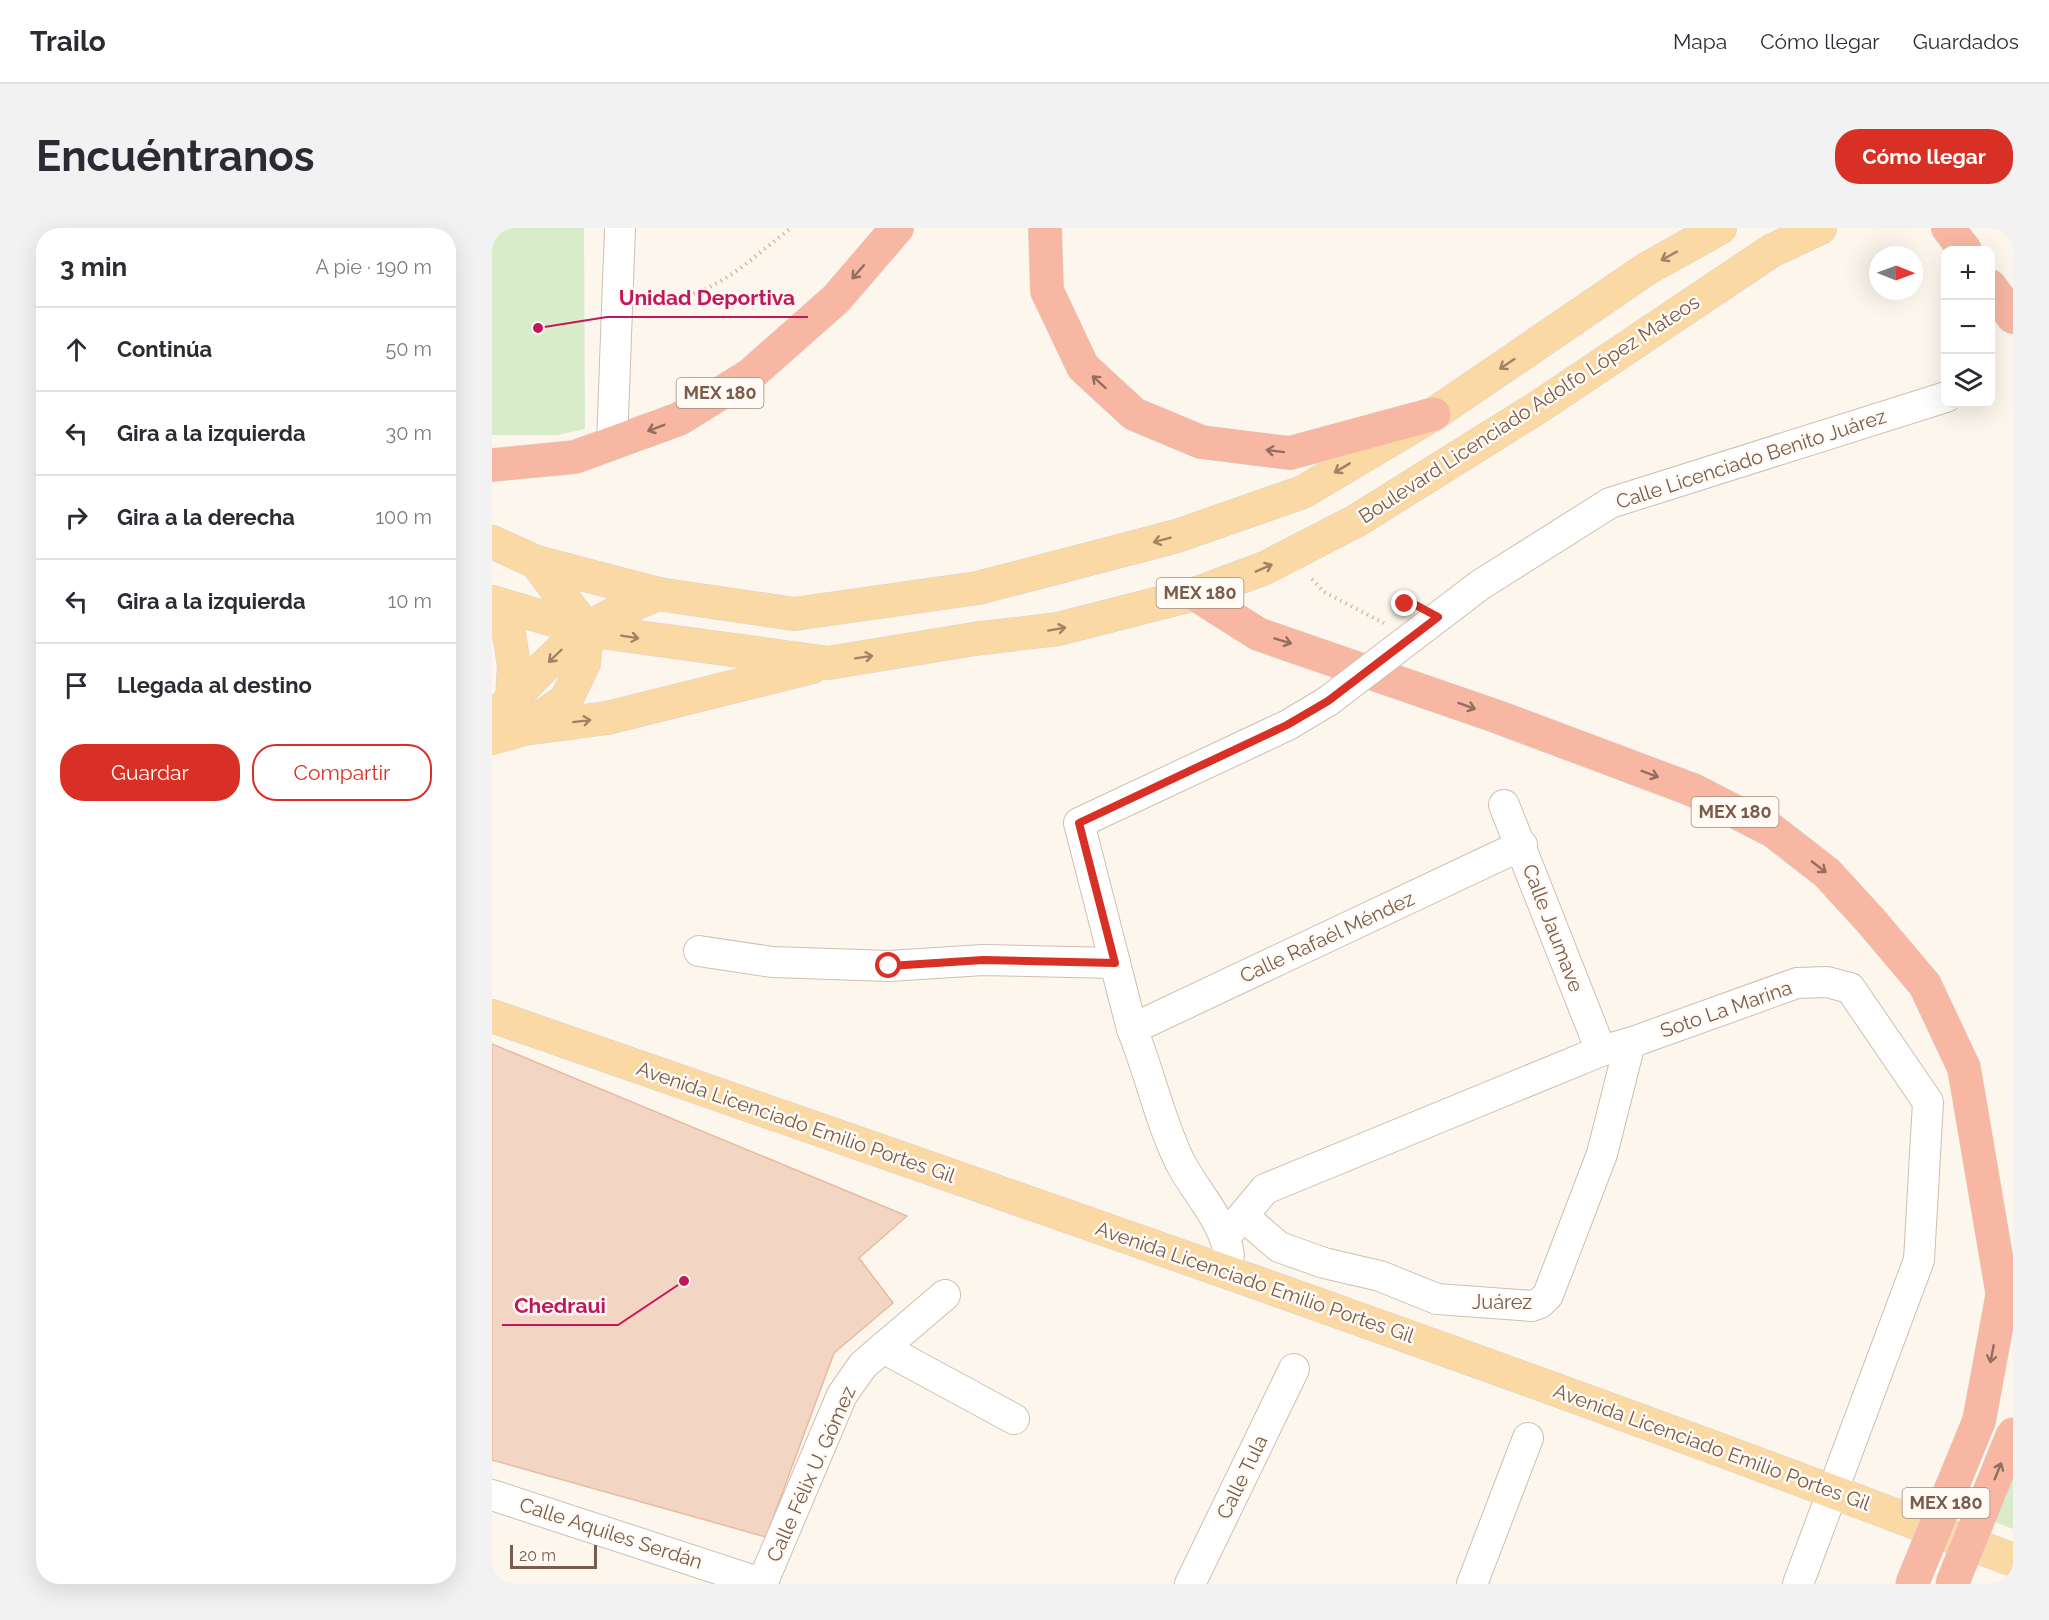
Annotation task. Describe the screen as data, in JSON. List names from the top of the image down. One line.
{"streets":{"highway":["MEX 180"],"main road":["Boulevard Licenciado Adolfo López Mateos","Avenida Licenciado Emilio Portes Gil"],"street":["Calle Licenciado Benito Juárez","Calle Jaumave","Calle Rafaél Méndez","Soto La Marina","Juárez","Calle Félix U. Gómez","Calle Tula","Calle Aquiles Serdán"]},"crossings":[["MEX 180","Boulevard Licenciado Adolfo López Mateos"],["Calle Licenciado Benito Juárez","Calle Rafaél Méndez"],["Calle Licenciado Benito Juárez","Soto La Marina"],["Calle Licenciado Benito Juárez","Avenida Licenciado Emilio Portes Gil"],["Calle Licenciado Benito Juárez","Juárez"],["Calle Jaumave","Calle Rafaél Méndez"],["Calle Jaumave","Soto La Marina"],["Soto La Marina","Avenida Licenciado Emilio Portes Gil"],["Soto La Marina","Juárez"],["Calle Félix U. Gómez","Calle Aquiles Serdán"]],"places":["Unidad Deportiva","Chedraui"],"scale_bar":"20 m","north":"right","page":{"header":"Trailo","nav":["Mapa","Cómo llegar","Guardados"],"buttons":["Cómo llegar",["Guardar","Compartir"]],"title":"Encuéntranos","heading":["3 min","A pie · 190 m"],"map_buttons":["+","−"],"list":[["Continúa","50 m"],["Gira a la izquierda","30 m"],["Gira a la derecha","100 m"],["Gira a la izquierda","10 m"],"Llegada al destino"],"scale":"20 m"}}
